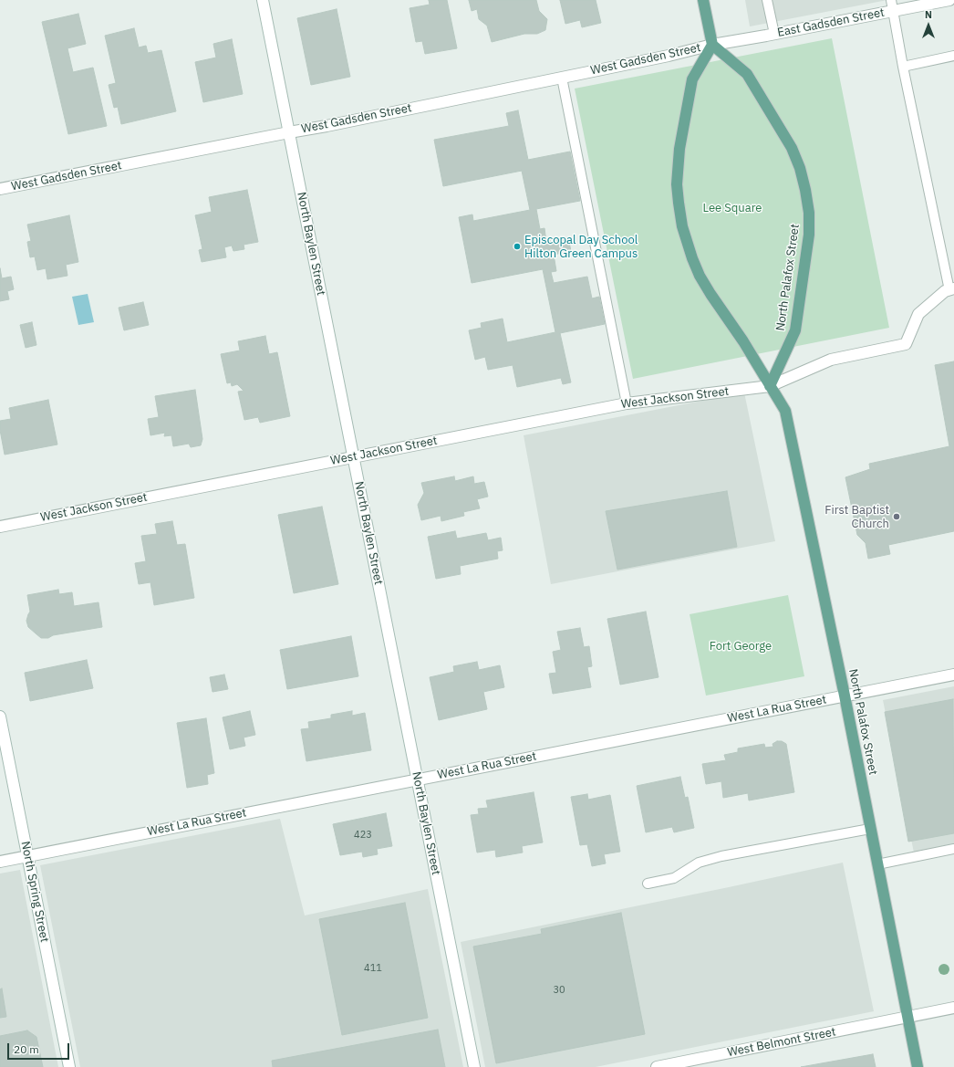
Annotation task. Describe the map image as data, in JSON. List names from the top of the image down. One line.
{"streets":{"main road":["North Palafox Street"],"street":["East Gadsden Street","West Gadsden Street","North Baylen Street","West Jackson Street","West La Rua Street","North Spring Street","West Belmont Street"]},"crossings":[["East Gadsden Street","West Gadsden Street"],["East Gadsden Street","North Palafox Street"],["West Gadsden Street","North Baylen Street"],["West Gadsden Street","North Palafox Street"],["North Baylen Street","West Jackson Street"],["North Baylen Street","West La Rua Street"],["North Palafox Street","West Jackson Street"],["North Palafox Street","West La Rua Street"],["North Palafox Street","West Belmont Street"],["West La Rua Street","North Spring Street"]],"parks":["Lee Square","Fort George"],"places":["Episcopal Day School Hilton Green Campus","First Baptist Church"],"house_numbers":["423","411","30"],"scale_bar":"20 m","north":"top"}
